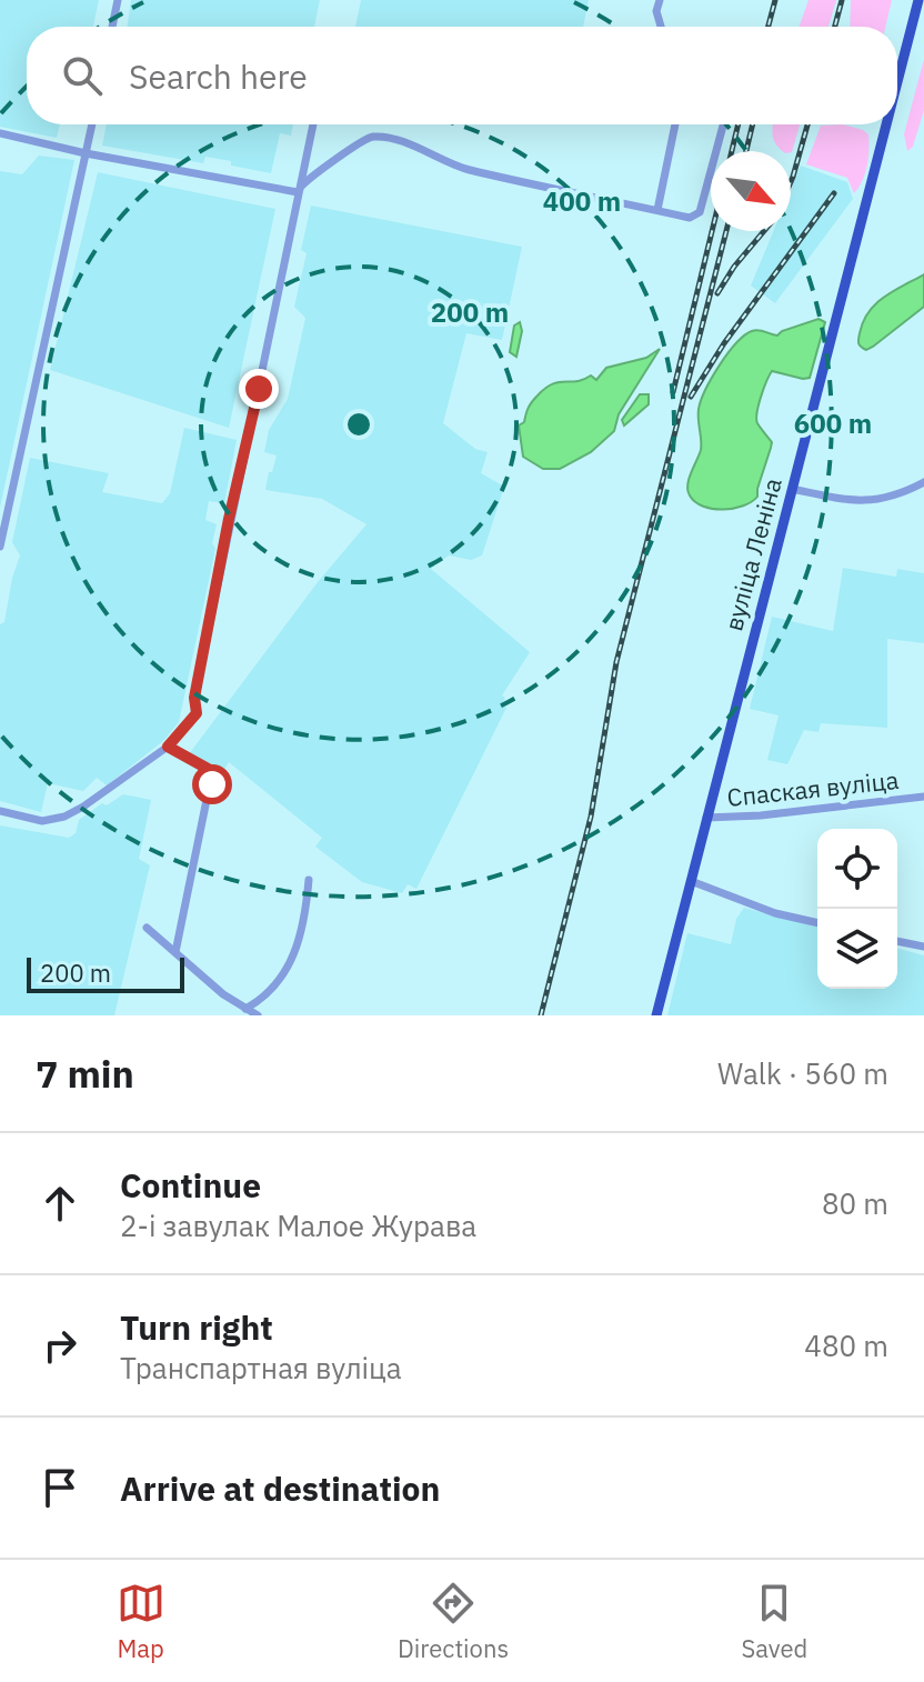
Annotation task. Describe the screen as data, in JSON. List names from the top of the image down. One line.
{"streets":{"main road":["вуліца Леніна"],"street":["Спаская вуліца"]},"crossings":[["вуліца Леніна","Спаская вуліца"]],"scale_bar":"200 m","north":"bottom right","page":{"search":"Search here","scale":"200 m","heading":["7 min","Walk · 560 m"],"list":[["Continue","2-і завулак Малое Журава","80 m"],["Turn right","Транспартная вуліца","480 m"],"Arrive at destination"],"nav":["Map","Directions","Saved"]},"rings":["400 m","200 m","600 m"]}
